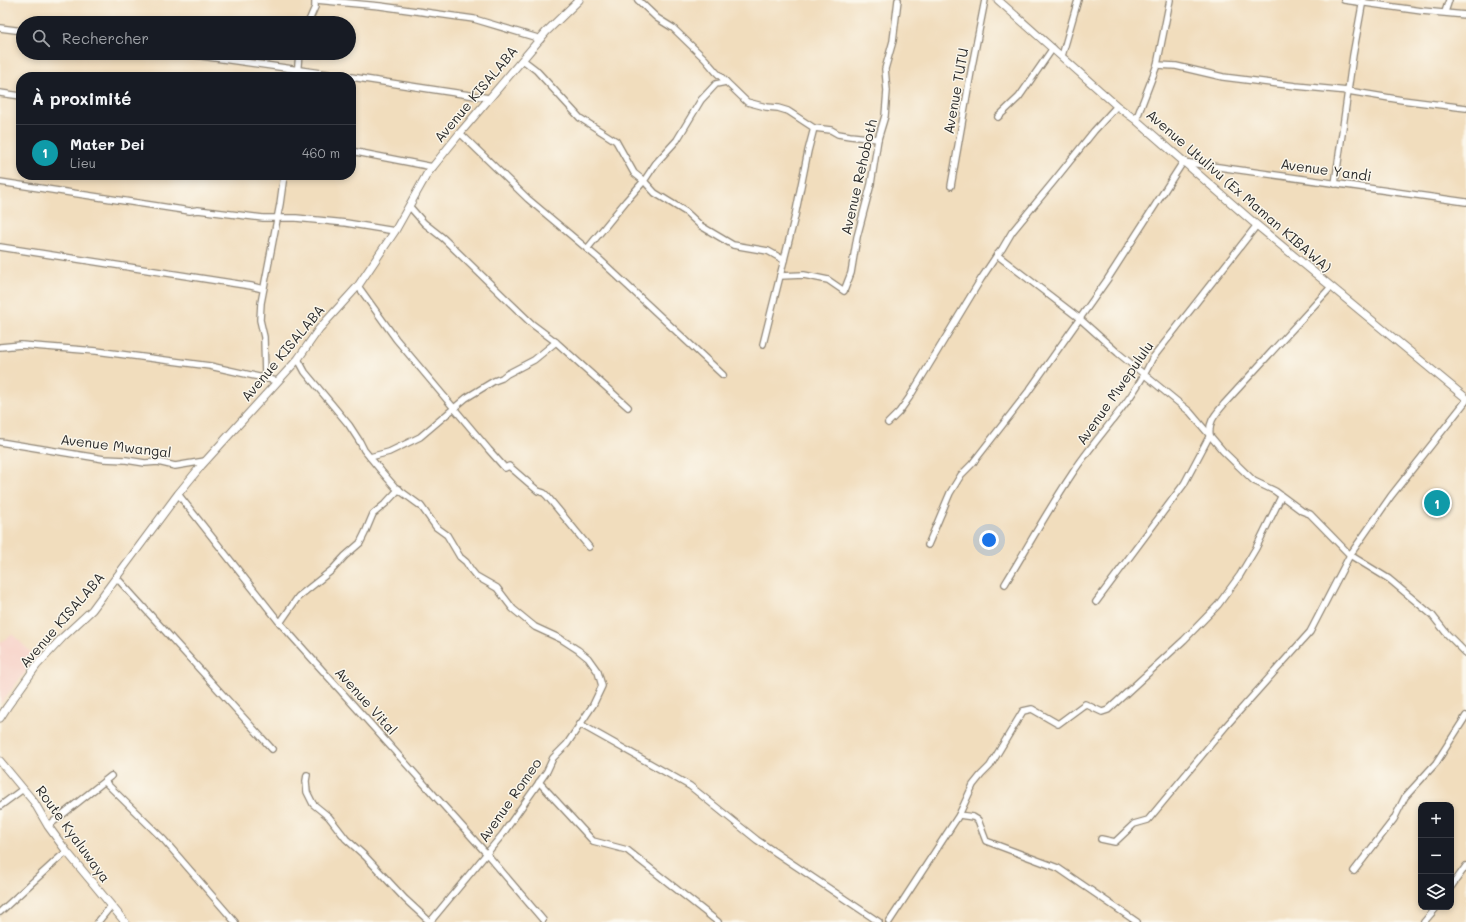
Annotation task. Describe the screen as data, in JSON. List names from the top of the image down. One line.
{"streets":{"street":["Avenue TUTU","Avenue KISALABA","Avenue Yandi","Avenue Rehoboth","Avenue Utulivu (Ex Maman KIBAWA)","Avenue Mwepululu","Avenue Mwangal","Avenue Vital","Avenue Romeo","Route Kyaluwaya"]},"crossings":[["Avenue KISALABA","Avenue Mwangal"],["Avenue KISALABA","Avenue Vital"],["Avenue Yandi","Avenue Utulivu (Ex Maman KIBAWA)"],["Avenue Utulivu (Ex Maman KIBAWA)","Avenue Mwepululu"],["Avenue Vital","Avenue Romeo"]],"page":{"search":"Rechercher","heading":"À proximité","list":[{"mark":"1","name":"Mater Dei","note":"Lieu","value":"460 m"}],"pins":"1","map_buttons":["+","−"]}}
